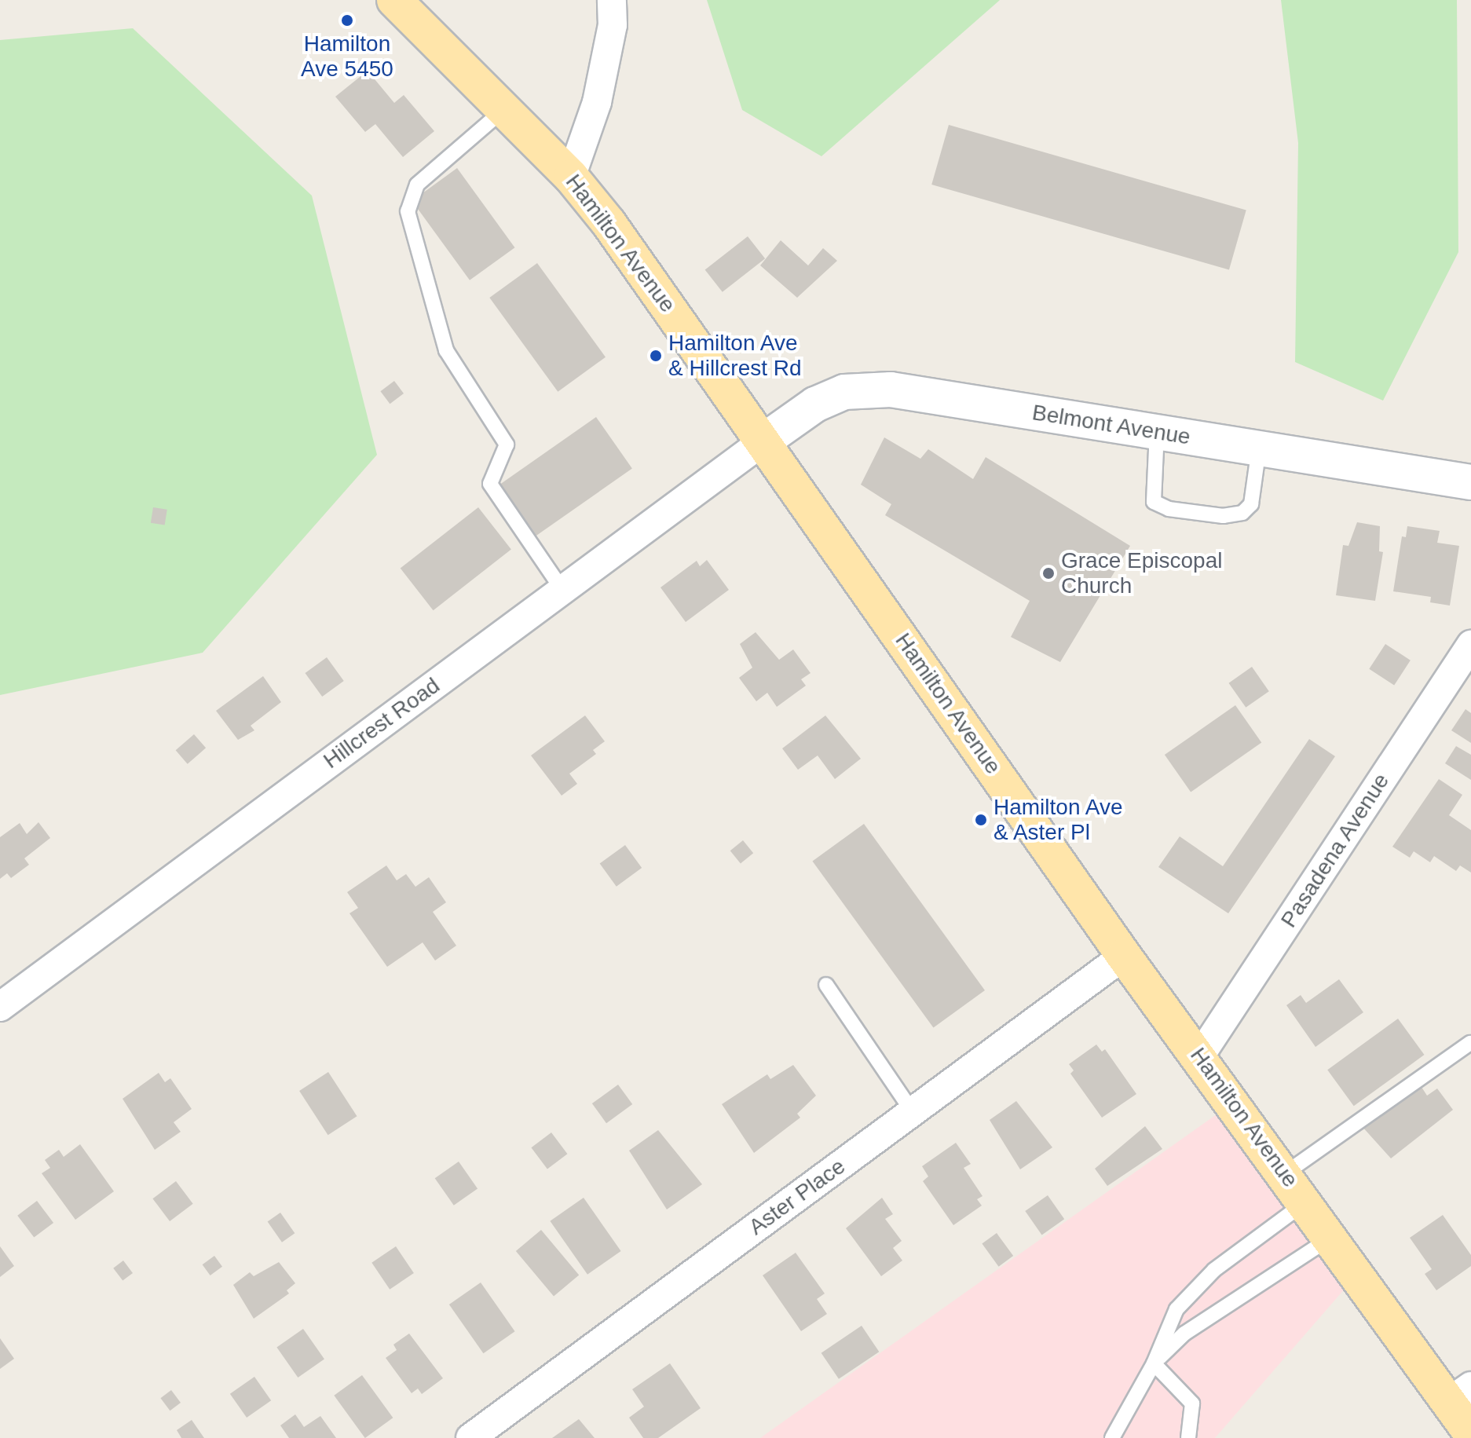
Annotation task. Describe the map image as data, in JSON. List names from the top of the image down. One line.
{"streets":{"main road":["Hamilton Avenue"],"street":["Belmont Avenue","Hillcrest Road","Pasadena Avenue","Aster Place"]},"crossings":[["Hamilton Avenue","Belmont Avenue"],["Hamilton Avenue","Hillcrest Road"],["Hamilton Avenue","Pasadena Avenue"],["Hamilton Avenue","Aster Place"],["Belmont Avenue","Hillcrest Road"]],"places":["Hamilton Ave 5450","Hamilton Ave & Hillcrest Rd","Grace Episcopal Church","Hamilton Ave & Aster Pl"]}
